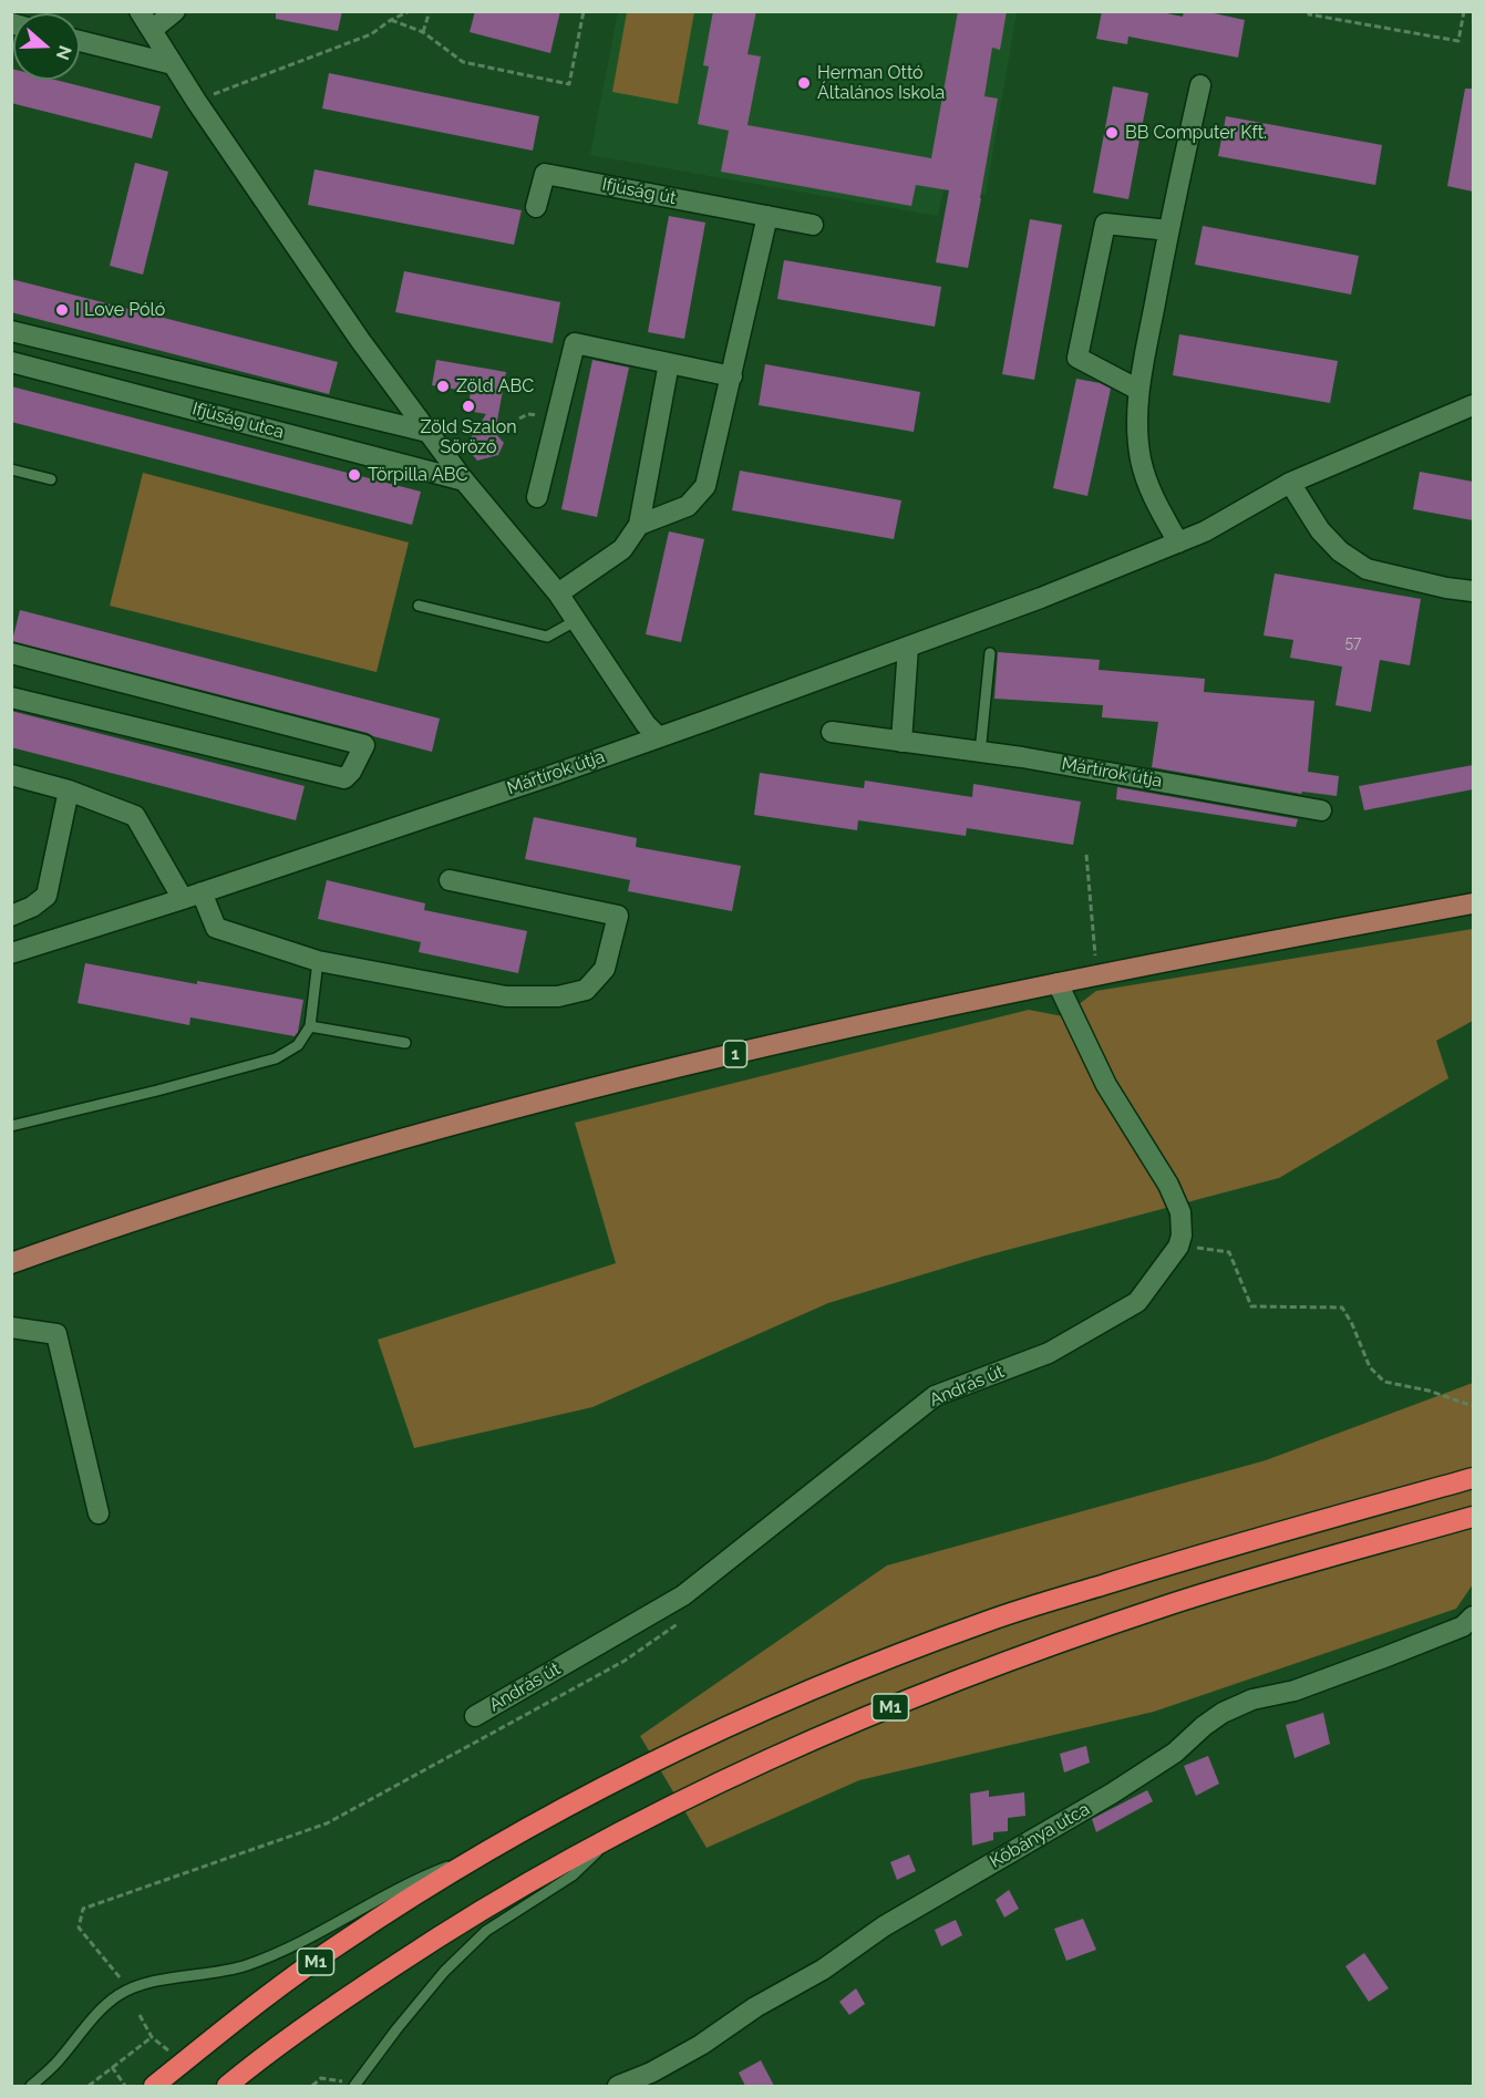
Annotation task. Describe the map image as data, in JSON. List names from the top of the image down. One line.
{"streets":{"highway":["M1"],"main road":["1"],"street":["Ifjúság út","Ifjúság utca","Mártírok útja","András út","Kőbánya utca"]},"places":["Herman Ottó Általános Iskola","BB Computer Kft.","I Love Póló","Zöld ABC","Zöld Szalon Söröző","Törpilla ABC"],"house_numbers":["57"],"north":"right"}
